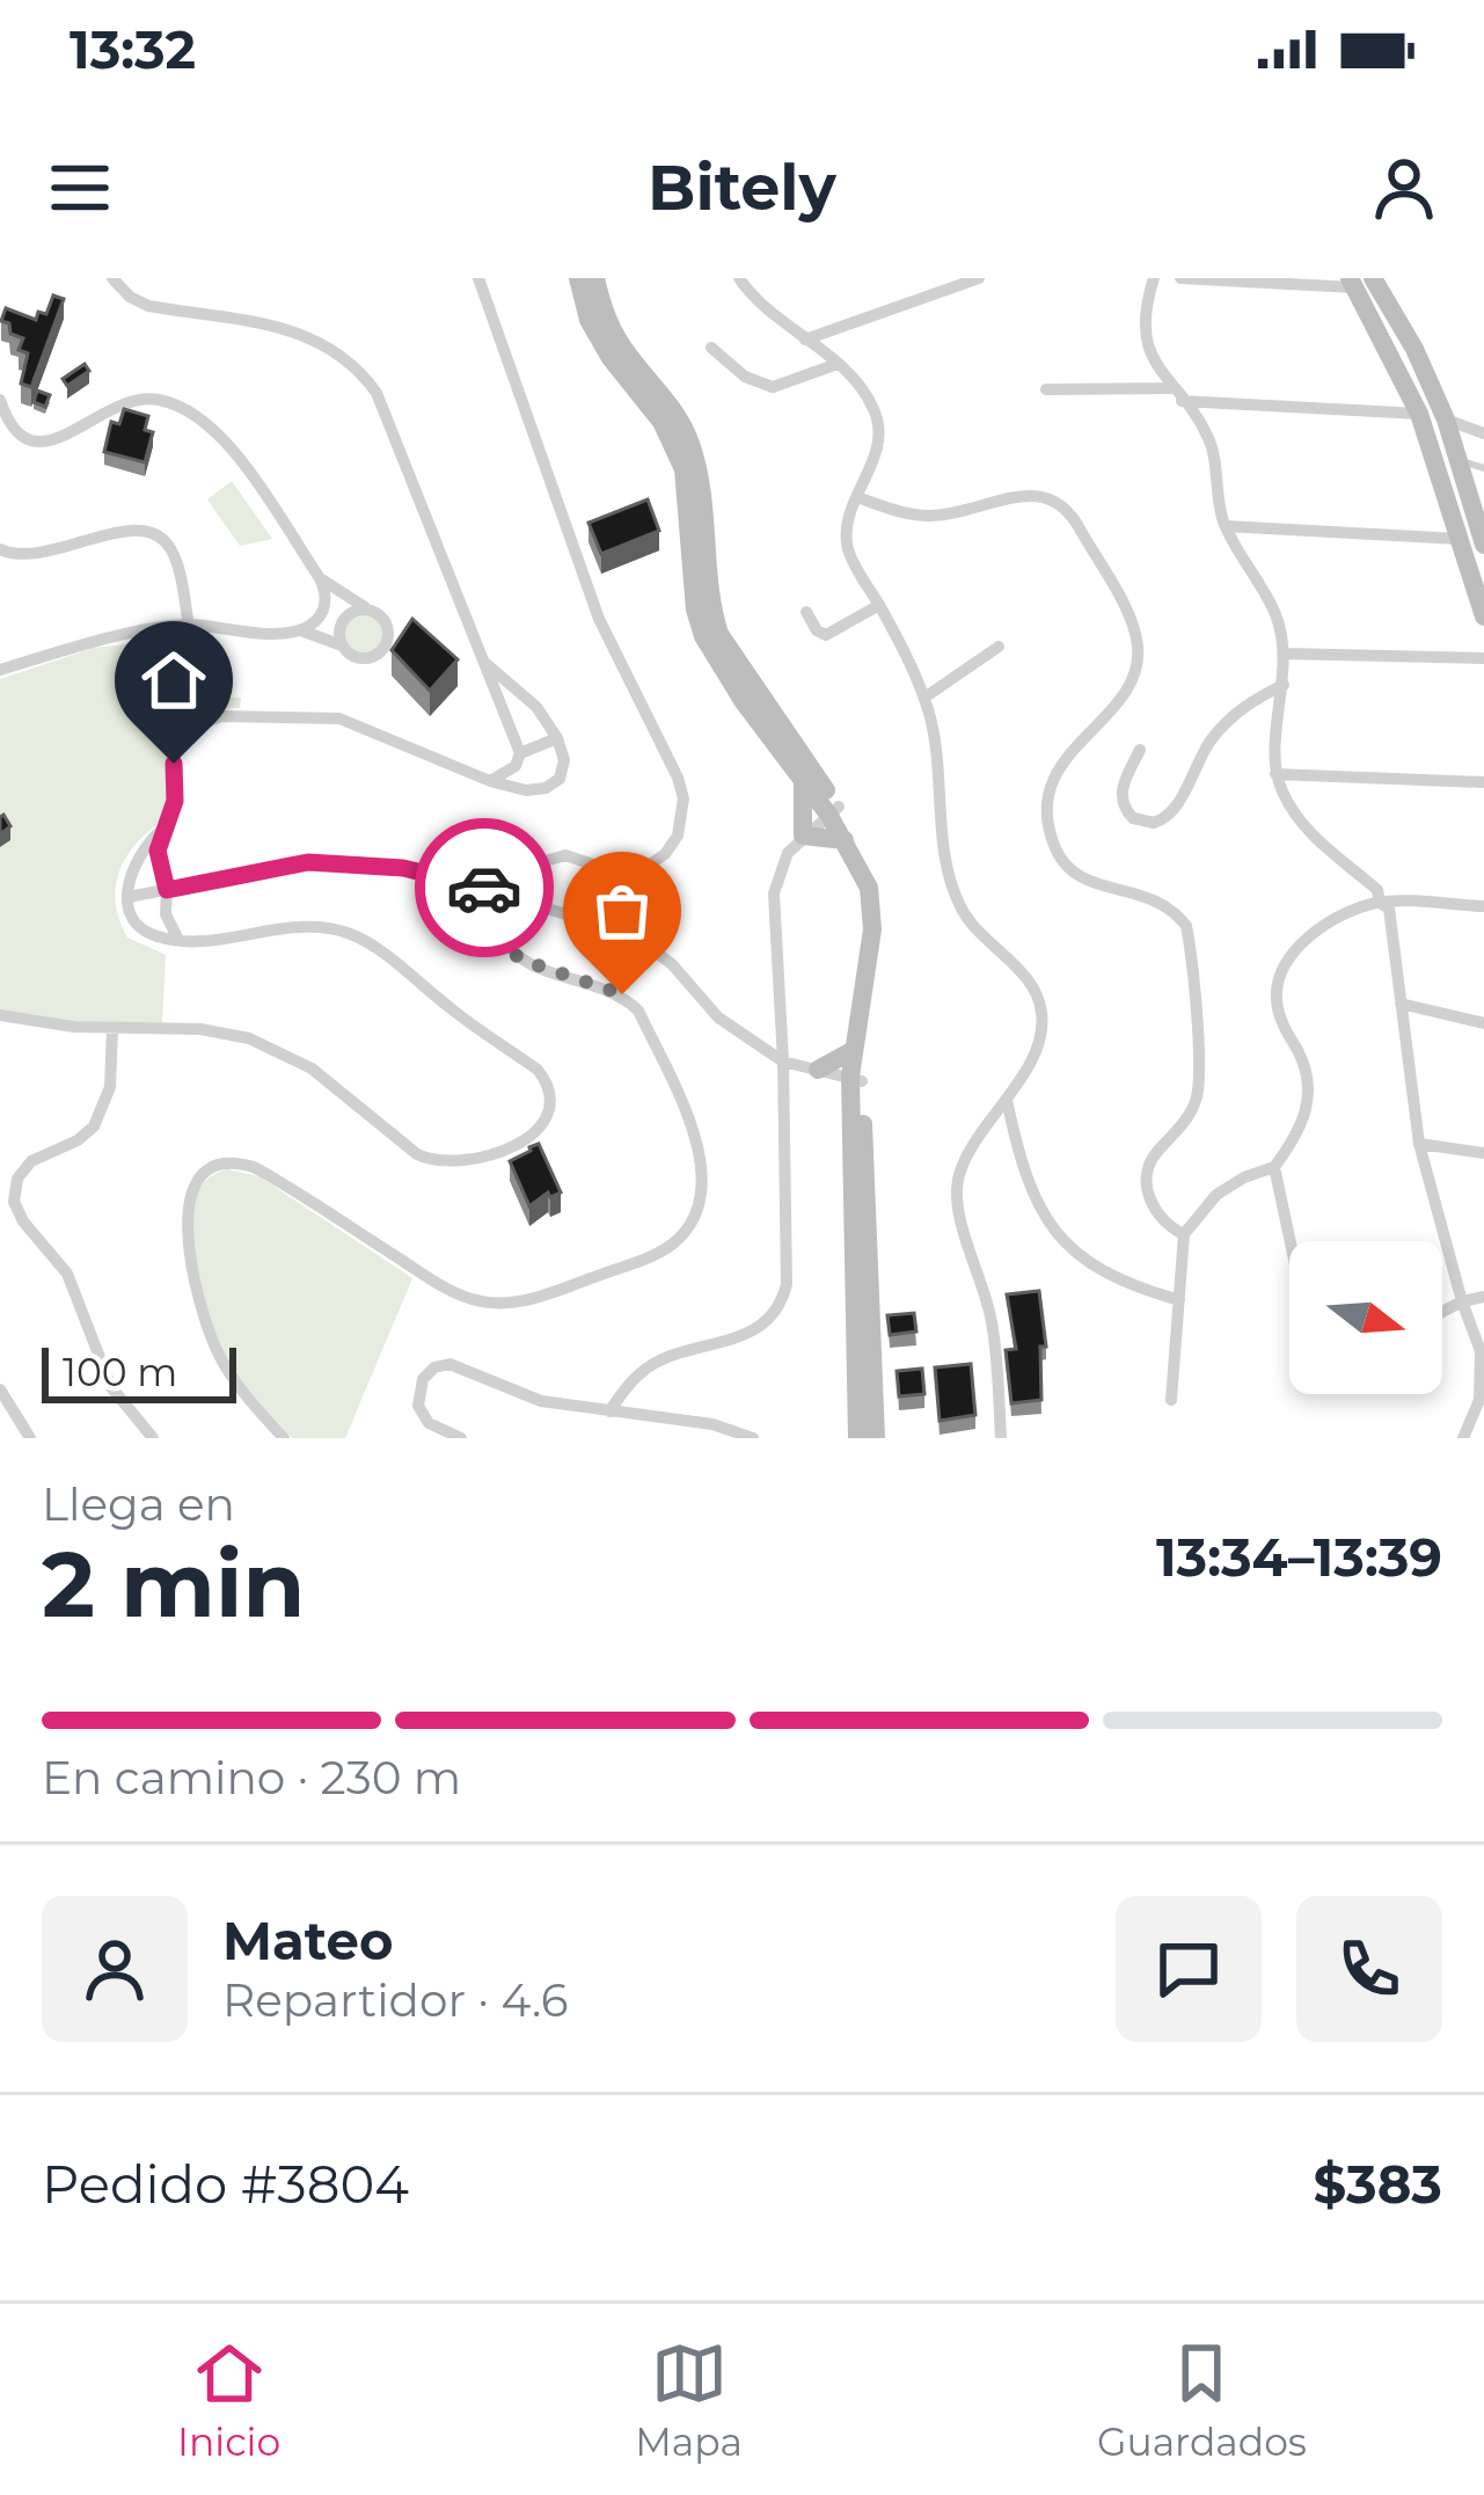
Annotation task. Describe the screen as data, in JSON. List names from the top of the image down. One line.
{"scale_bar":"100 m","north":"right","page":{"status":"13:32","header":"Bitely","scale":"100 m","heading":["2 min","Llega en","13:34–13:39"],"panel":["Mateo","Repartidor · 4.6","Pedido #3804","$383"],"bar":"En camino · 230 m","tabs":["Inicio","Mapa","Guardados"]}}
